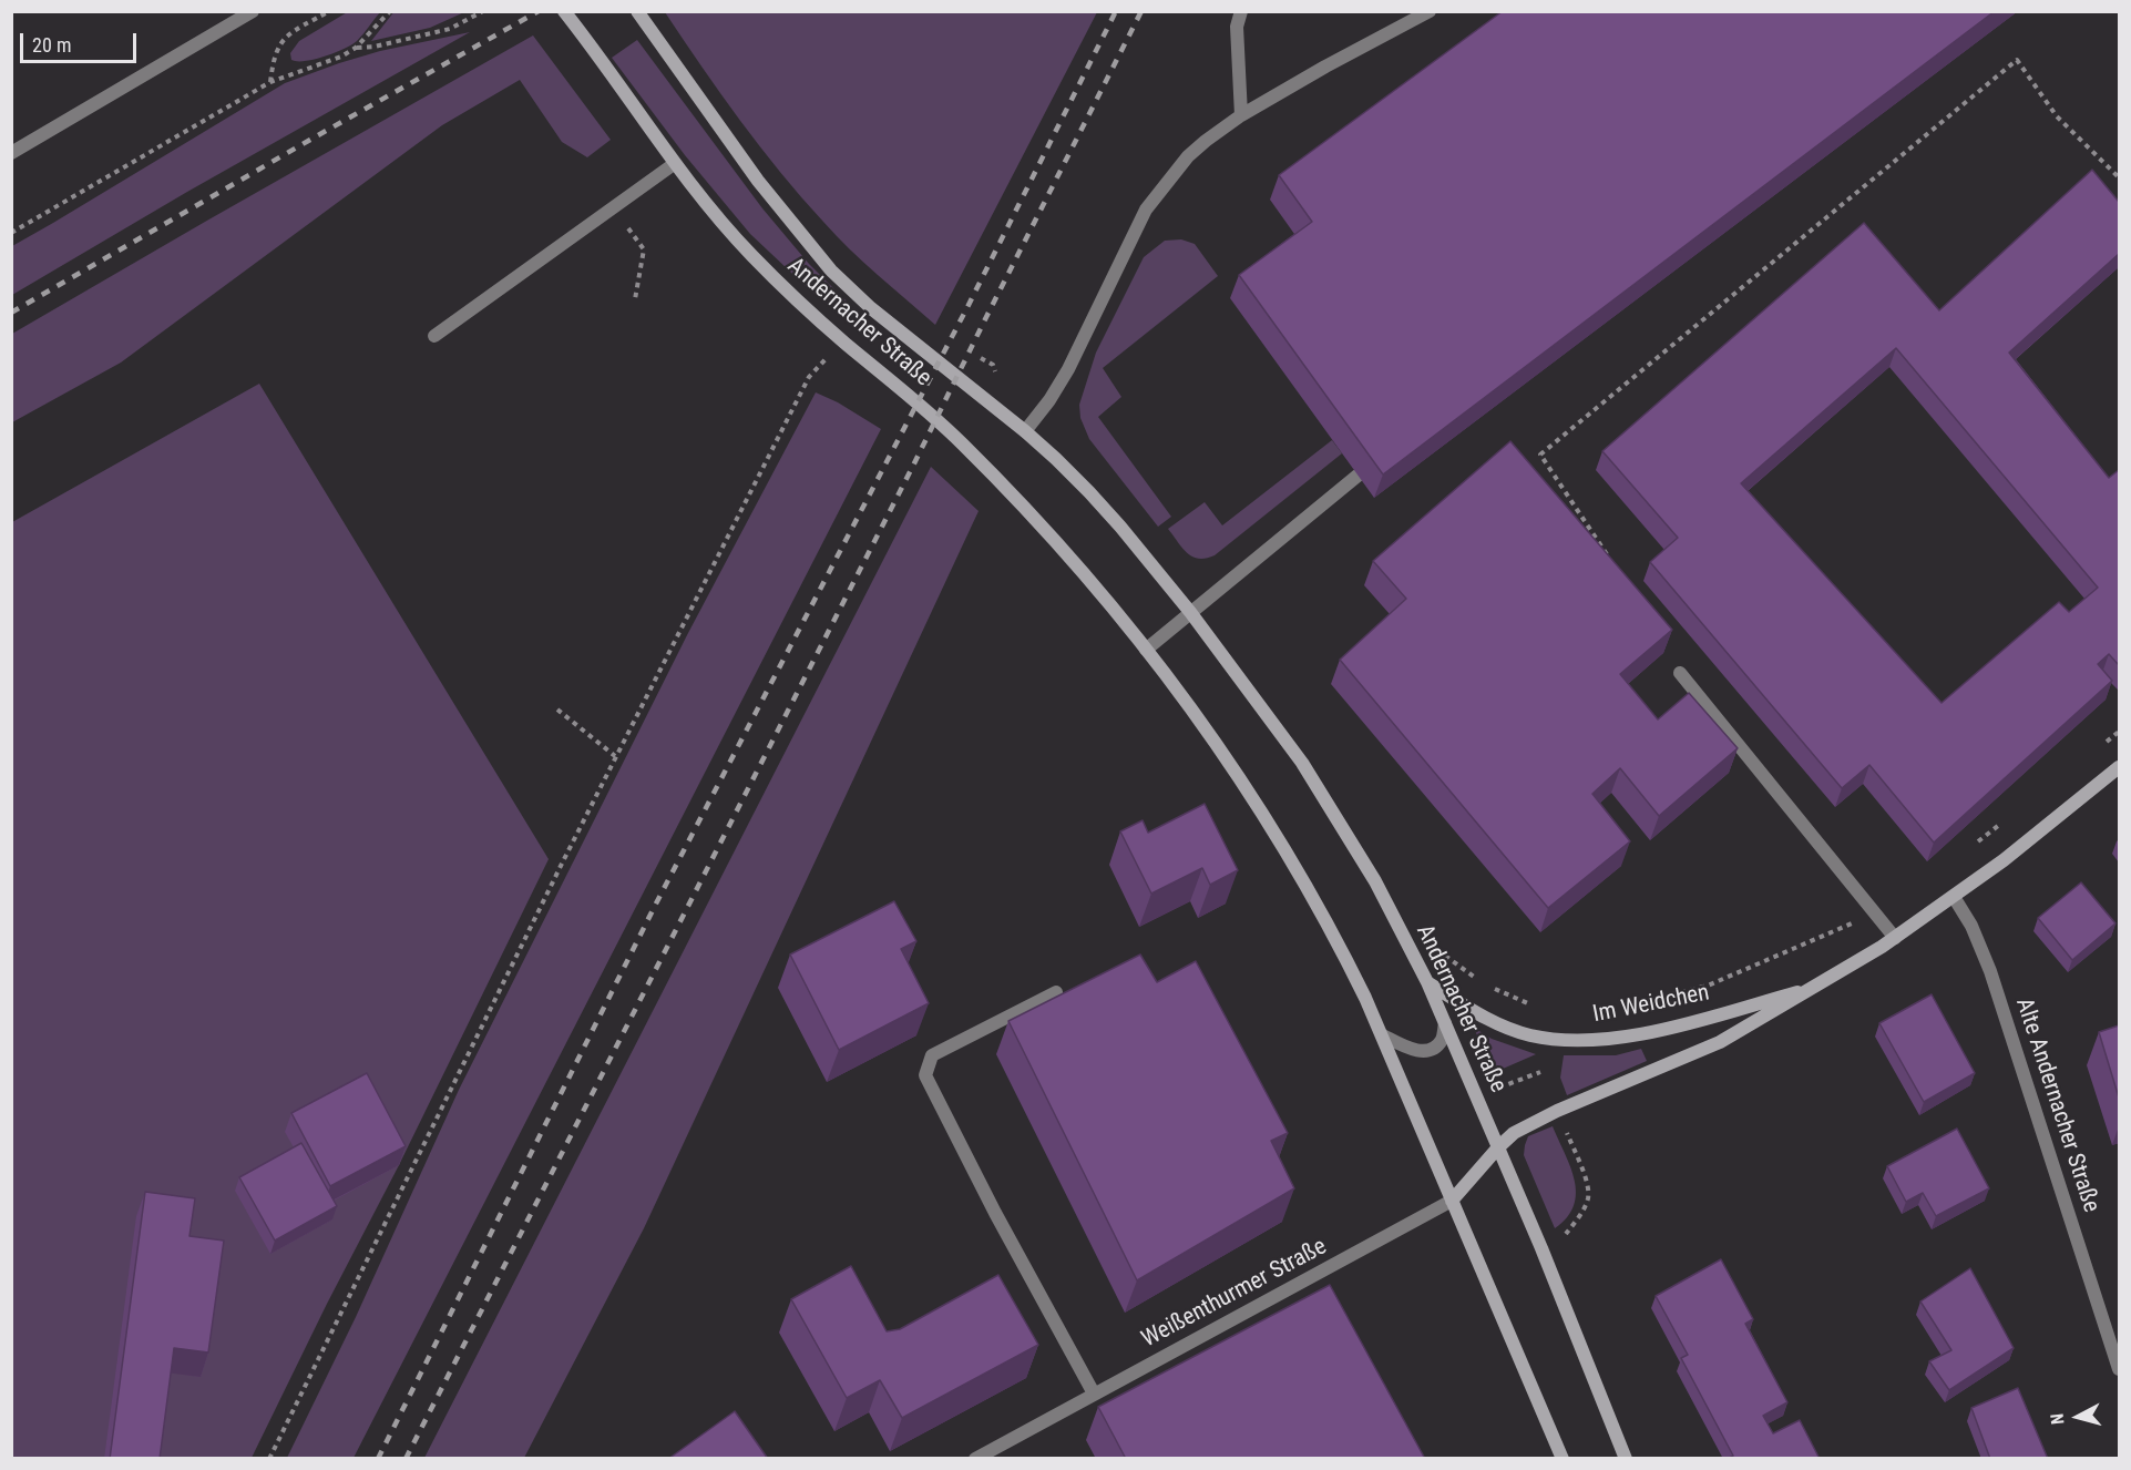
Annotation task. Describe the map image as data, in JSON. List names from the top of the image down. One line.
{"streets":{"street":["Andernacher Straße","Im Weidchen","Alte Andernacher Straße","Weißenthurmer Straße"]},"crossings":[["Andernacher Straße","Im Weidchen"],["Andernacher Straße","Weißenthurmer Straße"],["Im Weidchen","Alte Andernacher Straße"],["Im Weidchen","Weißenthurmer Straße"]],"scale_bar":"20 m","north":"left"}
